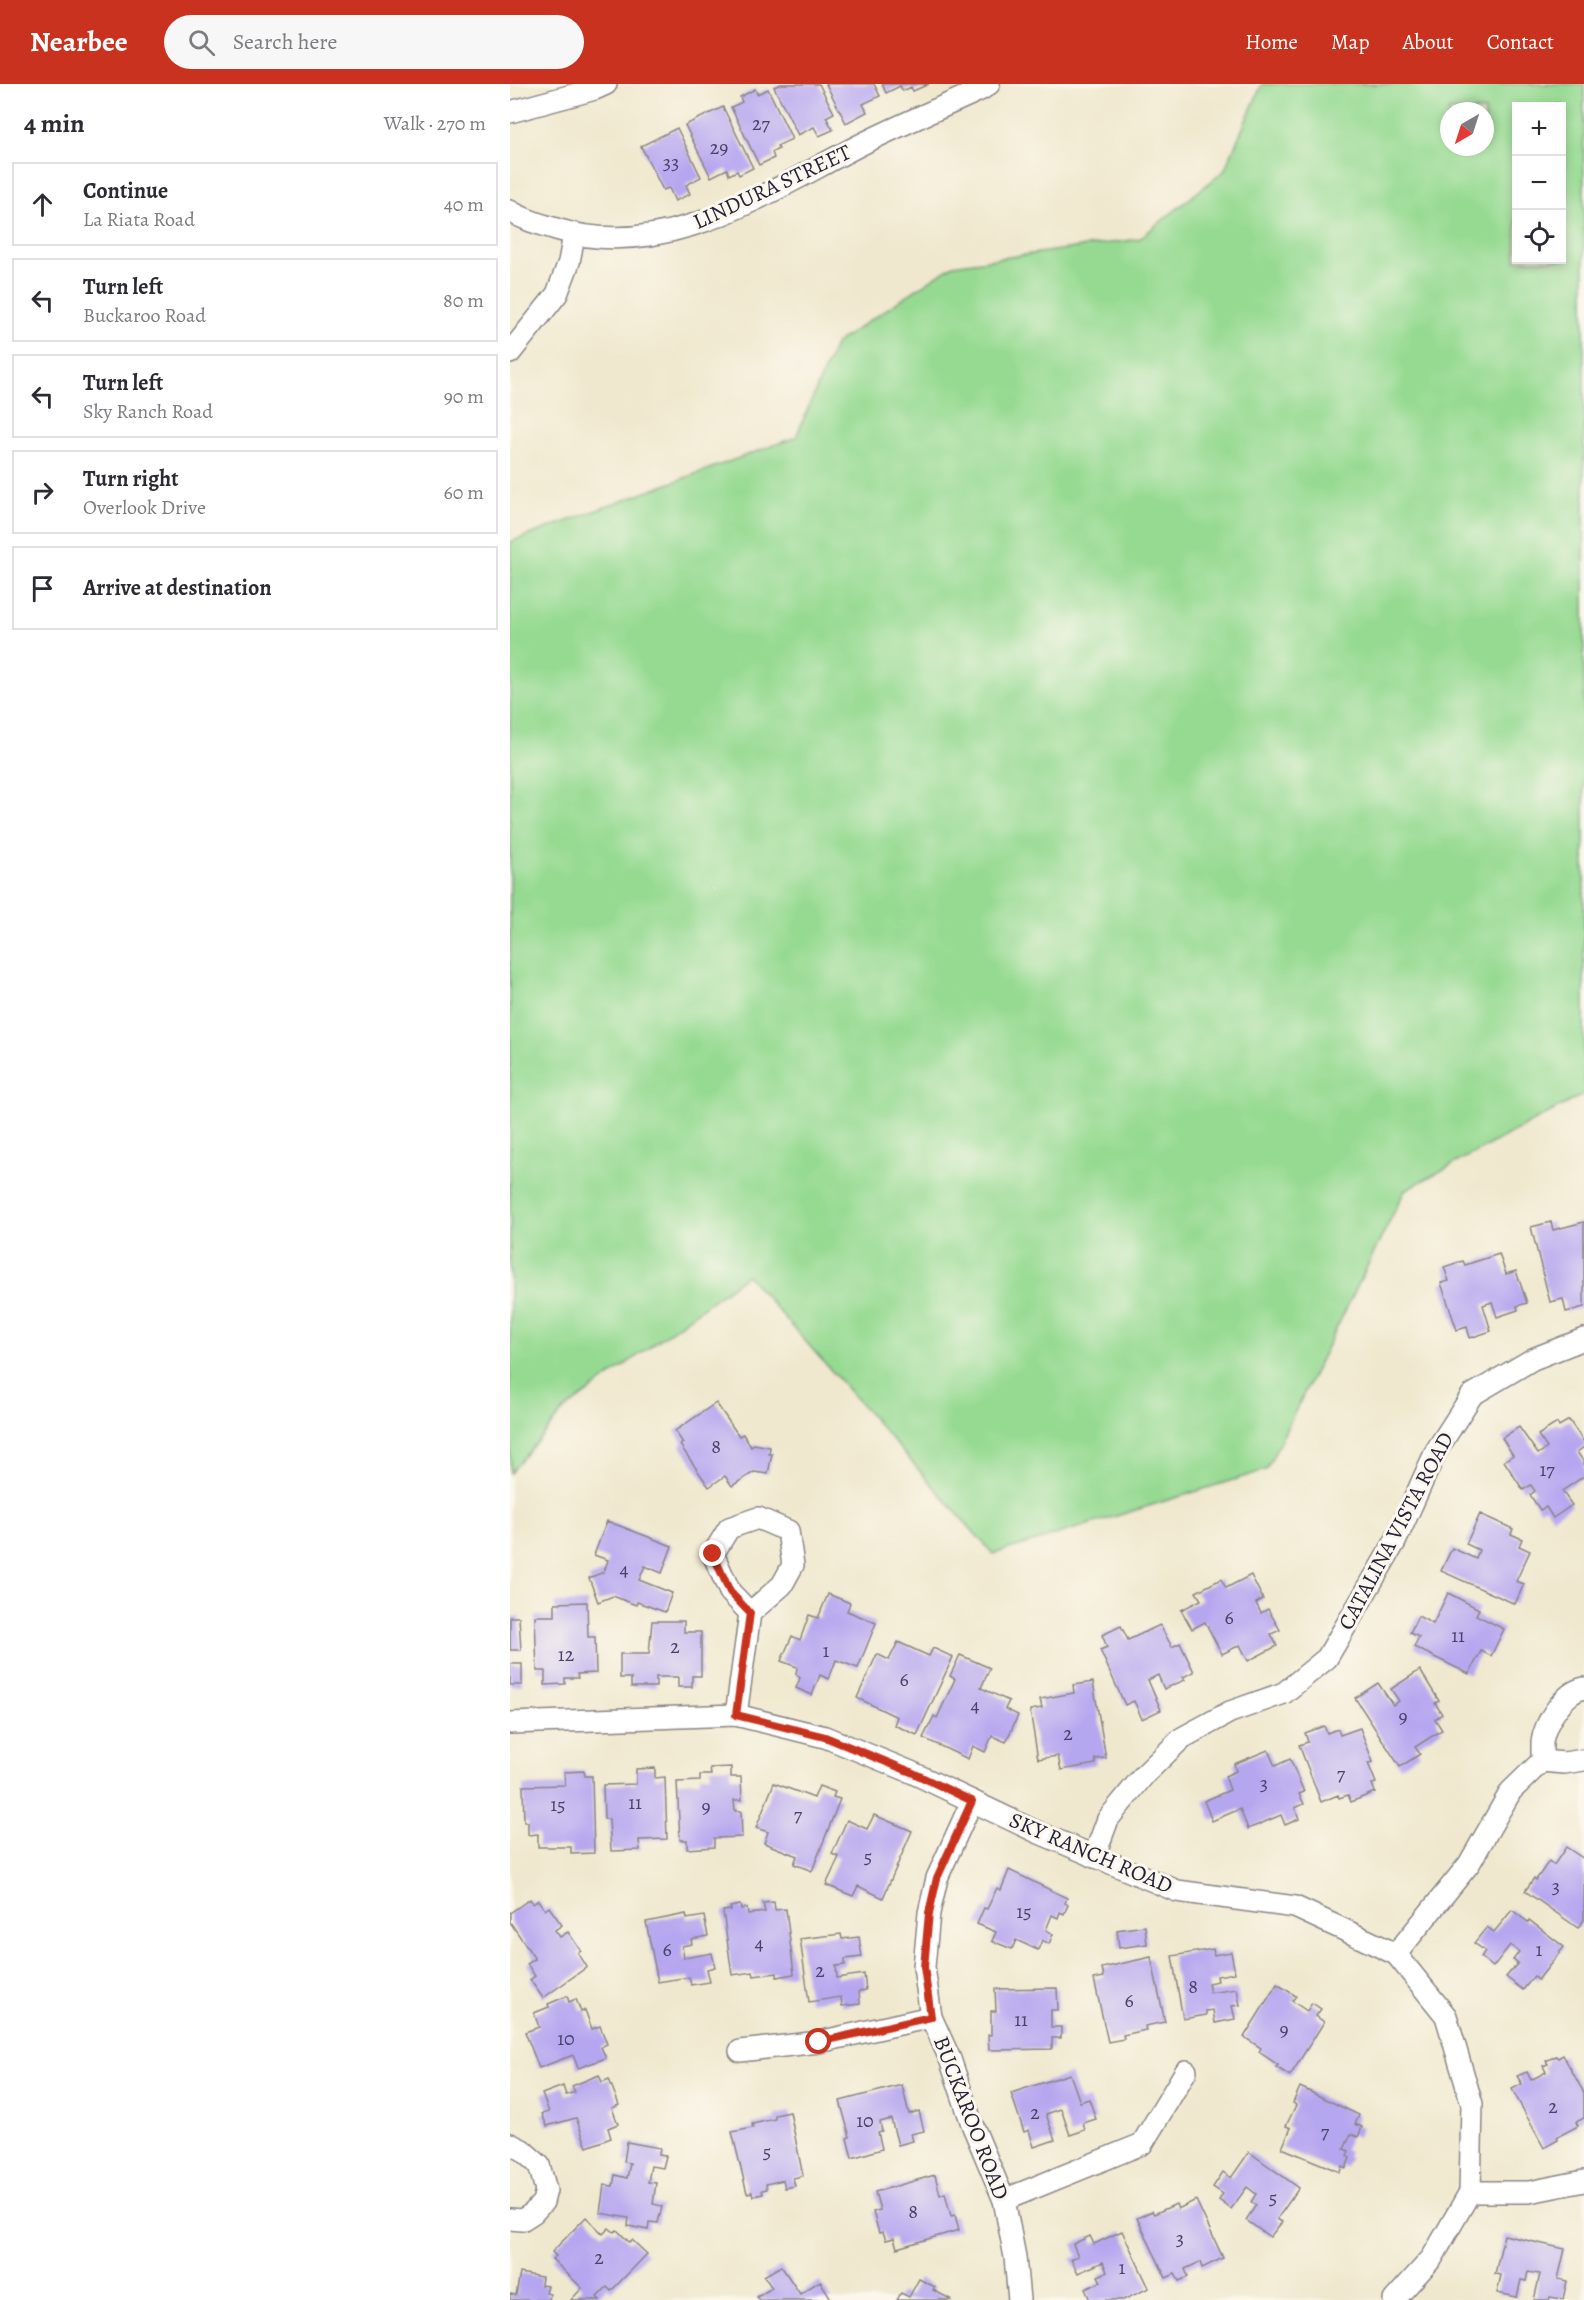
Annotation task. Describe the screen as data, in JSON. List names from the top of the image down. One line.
{"streets":{"street":["LINDURA STREET","CATALINA VISTA ROAD","SKY RANCH ROAD","BUCKAROO ROAD"]},"crossings":[["CATALINA VISTA ROAD","SKY RANCH ROAD"],["SKY RANCH ROAD","BUCKAROO ROAD"]],"house_numbers":["27","29","33","8","17","4","6","11","2","1","12","6","4","9","2","7","3","11","15","9","7","5","3","15","4","6","1","2","8","6","11","9","10","2","2","10","7","5","5","8","3","2","1"],"north":"bottom left","page":{"header":"Nearbee","search":"Search here","nav":["Home","Map","About","Contact"],"heading":["4 min","Walk · 270 m"],"map_buttons":["+","−"],"list":[["Continue","La Riata Road","40 m"],["Turn left","Buckaroo Road","80 m"],["Turn left","Sky Ranch Road","90 m"],["Turn right","Overlook Drive","60 m"],"Arrive at destination"]}}
